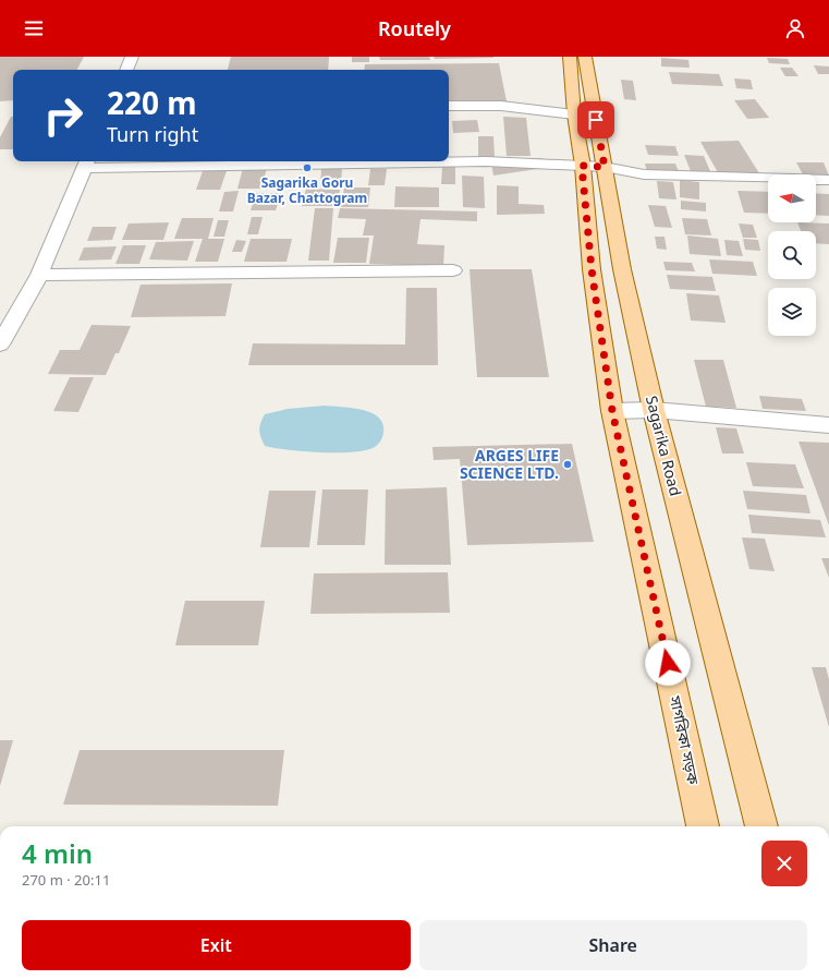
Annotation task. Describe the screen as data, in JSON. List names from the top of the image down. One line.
{"streets":{"main road":["Sagarika Road","সাগরিকা সড়ক"]},"places":["Sagarika Goru Bazar, Chattogram","ARGES LIFE SCIENCE LTD."],"north":"left","page":{"header":"Routely","turn":["220 m","Turn right"],"heading":["4 min","270 m · 20:11"],"buttons":["Exit","Share"]}}
